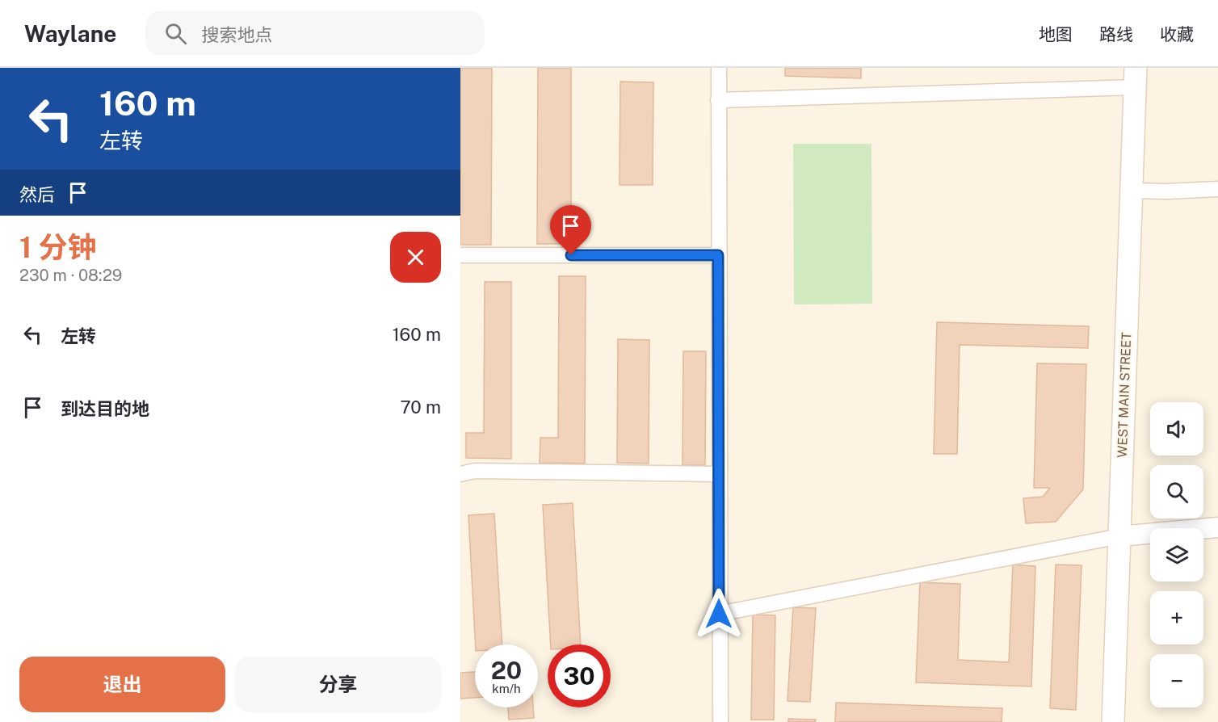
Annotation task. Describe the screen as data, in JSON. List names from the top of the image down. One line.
{"streets":{"main road":["WEST MAIN STREET"]},"page":{"header":"Waylane","search":"搜索地点","nav":["地图","路线","收藏"],"turn":["160 m","左转"],"then":"然后","heading":["1 分钟","230 m · 08:29"],"list":[{"name":"左转","value":"160 m"},{"name":"到达目的地","value":"70 m"}],"map_buttons":["+","−"],"speed":"20 km/h","limit":"30","buttons":["退出","分享"]}}
